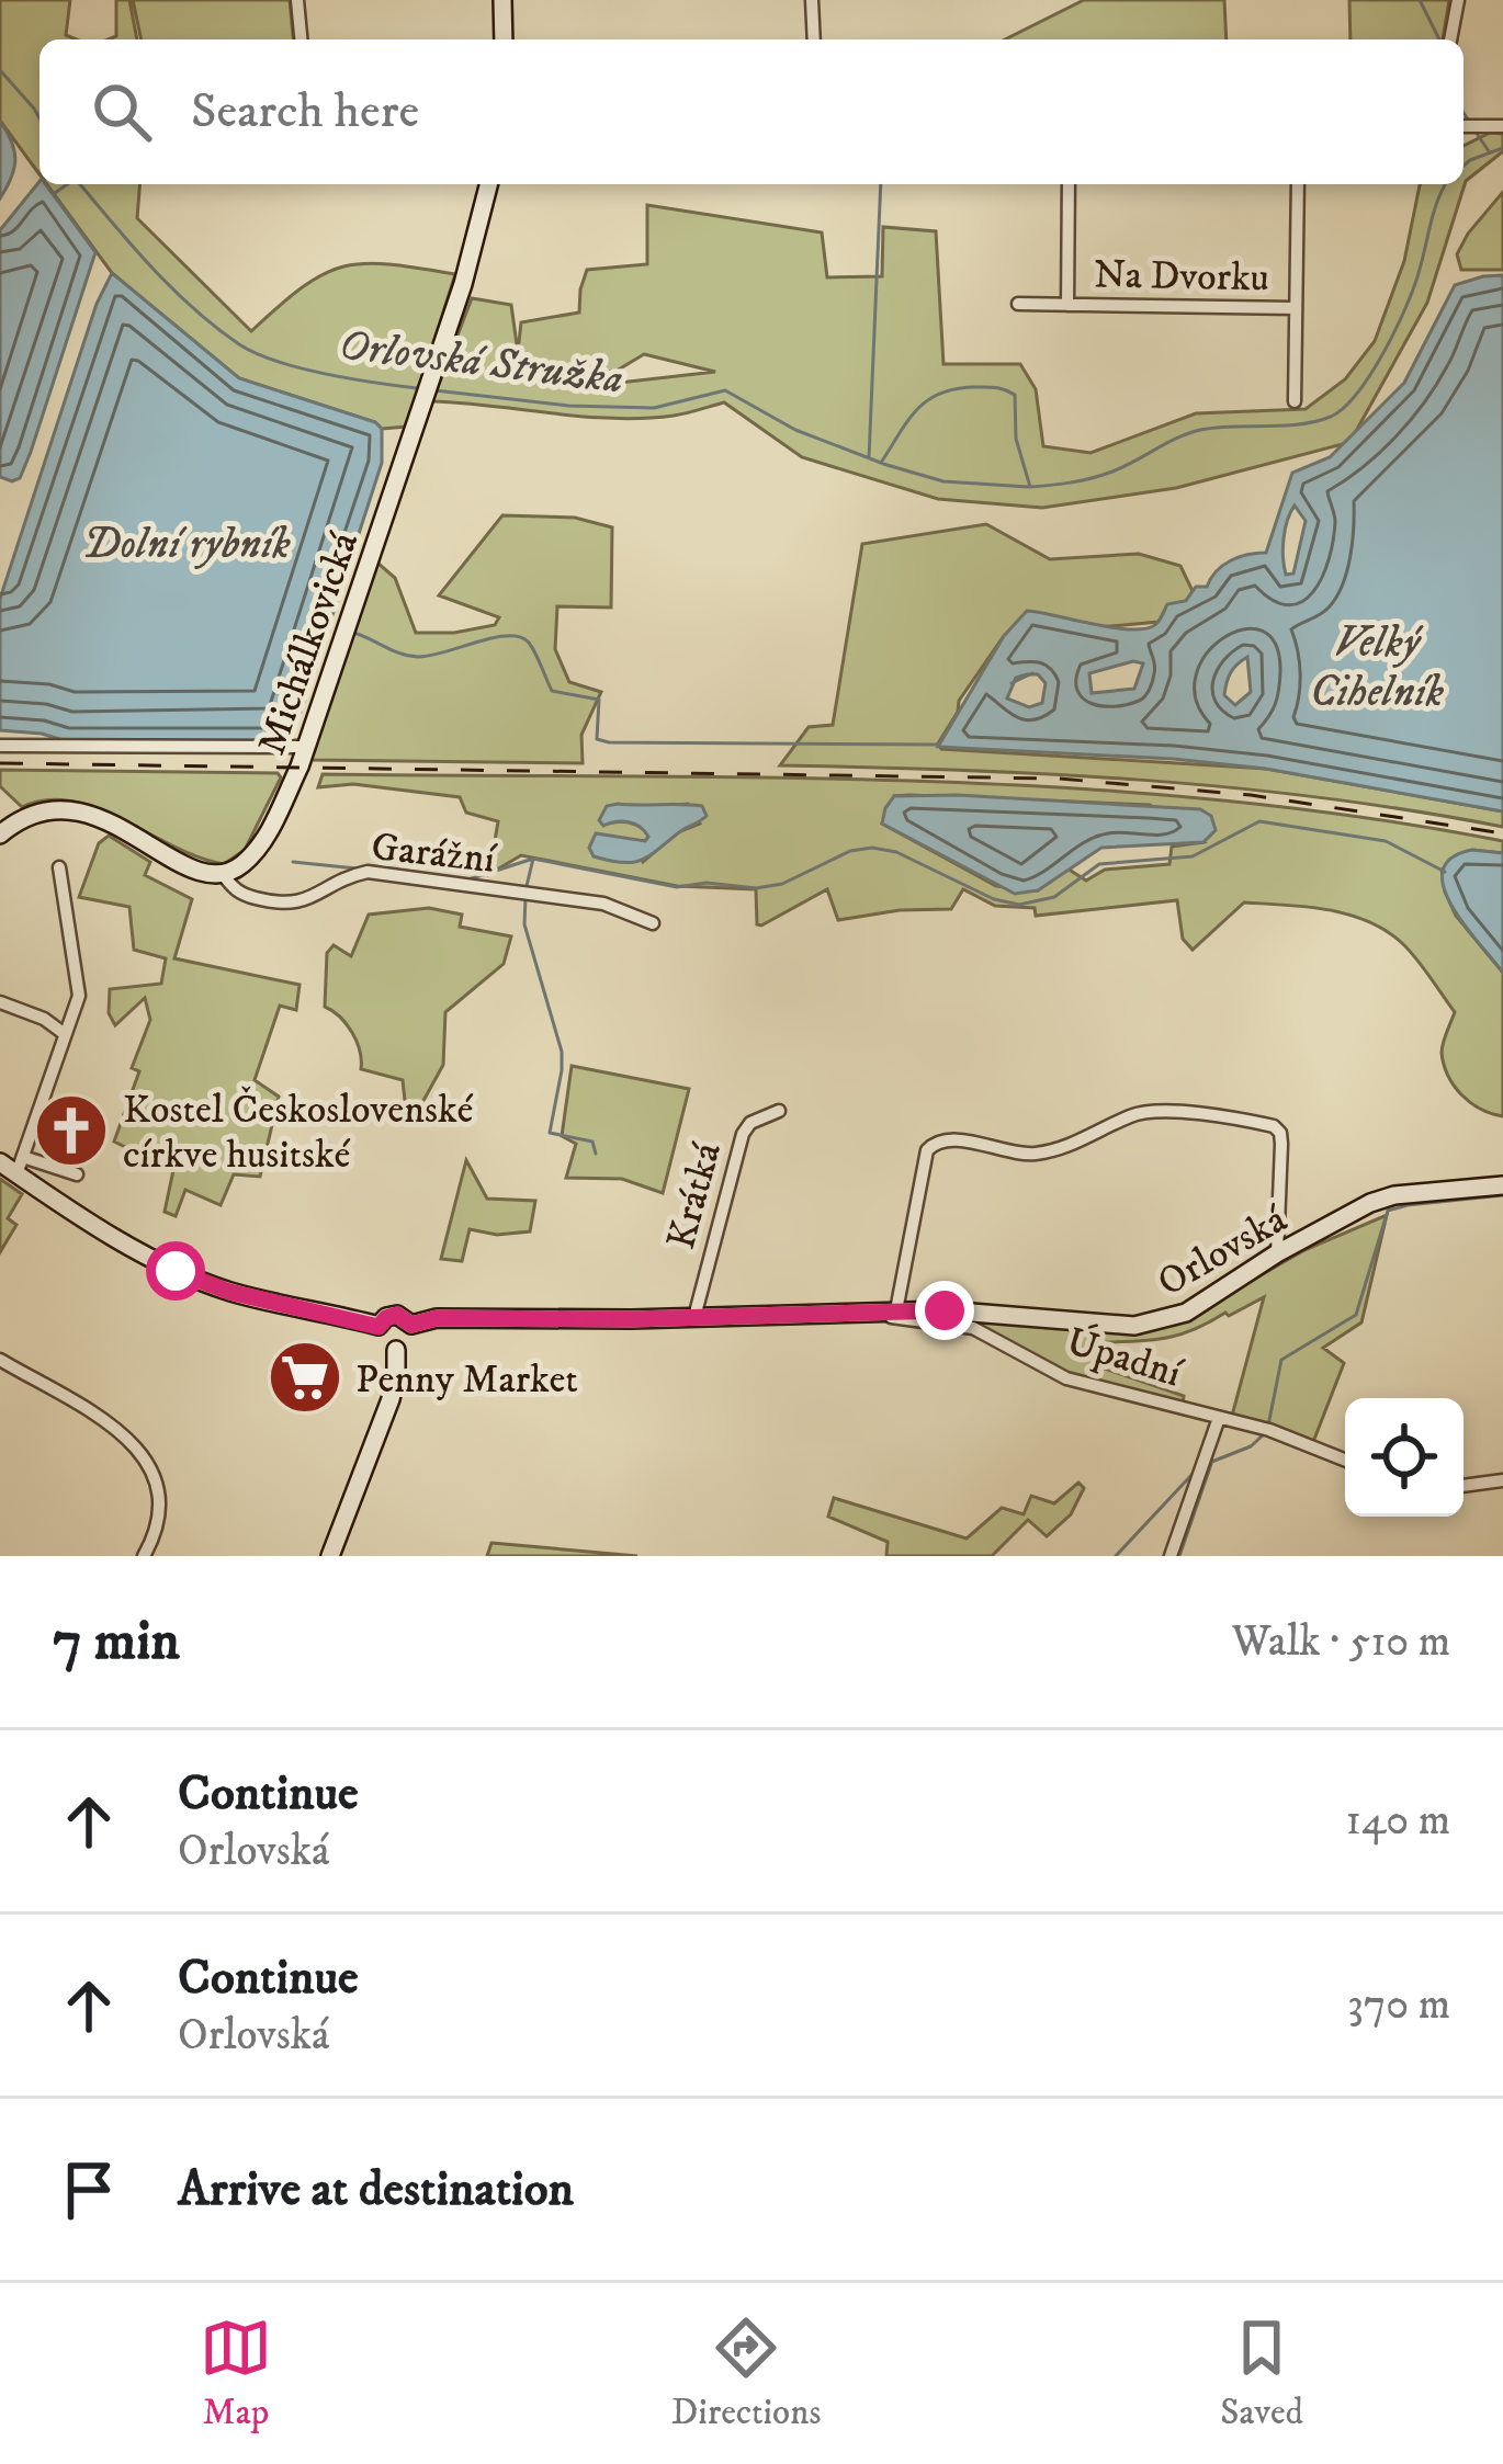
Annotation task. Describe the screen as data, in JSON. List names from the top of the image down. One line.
{"streets":{"main road":["Michálkovická","Orlovská"],"street":["Na Dvorku","Garážní","Krátká","Úpadní"]},"crossings":[["Michálkovická","Garážní"],["Krátká","Orlovská"],["Orlovská","Úpadní"]],"water":["Orlovská Stružka","Dolní rybník","Velký Cihelník"],"places":{"church":["Kostel Československé církve husitské"],"supermarket":["Penny Market"]},"page":{"search":"Search here","heading":["7 min","Walk · 510 m"],"list":[["Continue","Orlovská","140 m"],["Continue","Orlovská","370 m"],"Arrive at destination"],"nav":["Map","Directions","Saved"]}}
